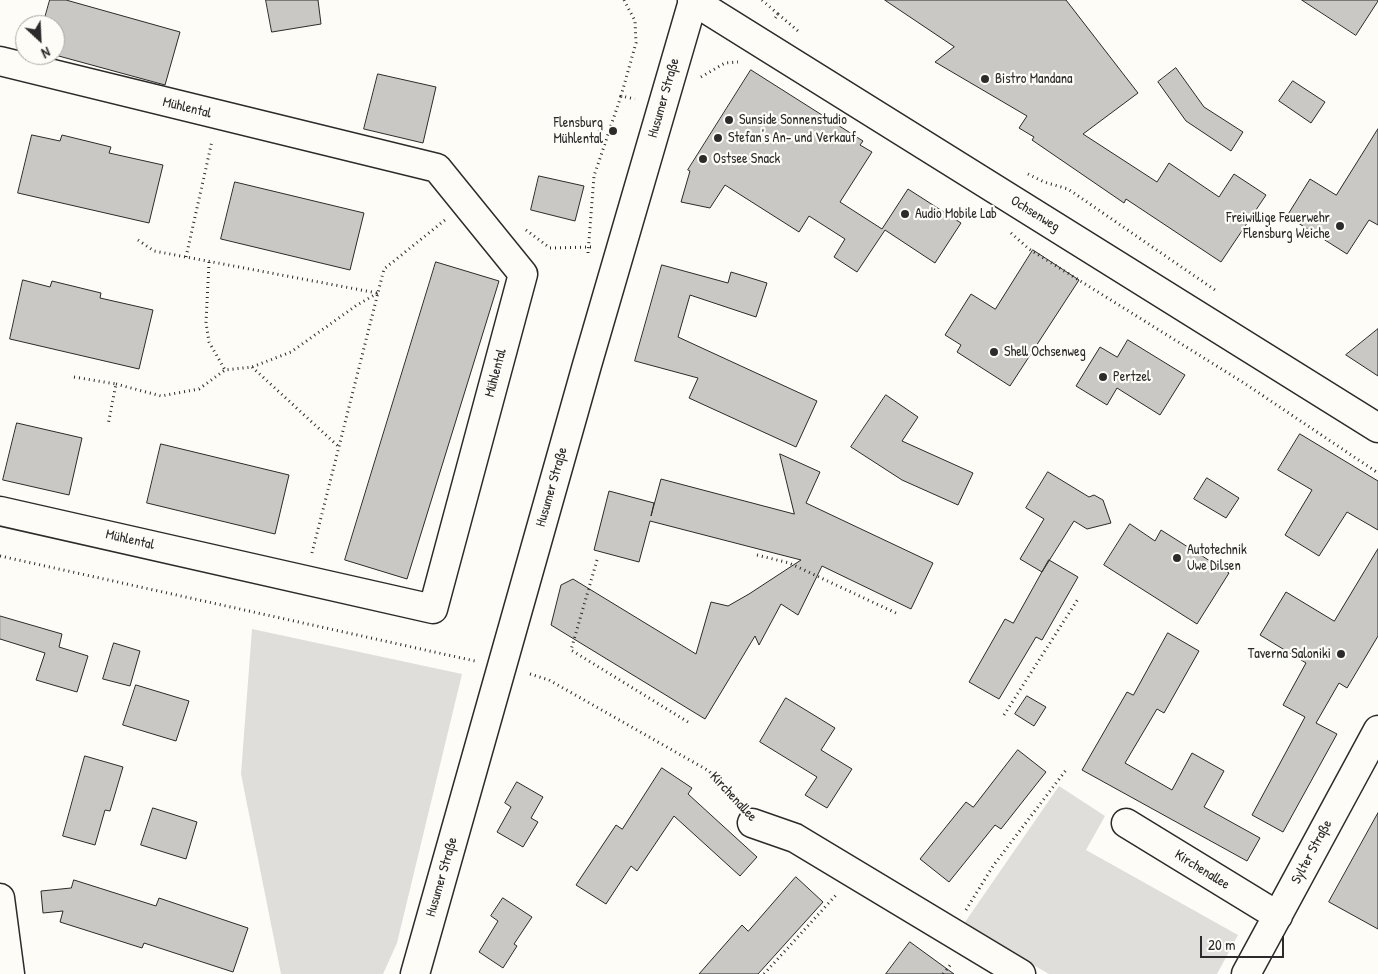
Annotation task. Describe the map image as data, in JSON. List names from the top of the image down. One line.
{"streets":{"street":["Husumer Straße","Mühlental","Ochsenweg","Kirchenallee","Sylter Straße"]},"crossings":[["Husumer Straße","Ochsenweg"],["Husumer Straße","Kirchenallee"],["Kirchenallee","Sylter Straße"]],"places":["Bistro Mandana","Sunside Sonnenstudio","Flensburg Mühlental","Stefan's An- und Verkauf","Ostsee Snack","Audio Mobile Lab","Freiwillige Feuerwehr Flensburg Weiche","Shell Ochsenweg","Pertzel","Autotechnik Uwe Dilsen","Taverna Saloniki"],"scale_bar":"20 m","north":"bottom right"}
